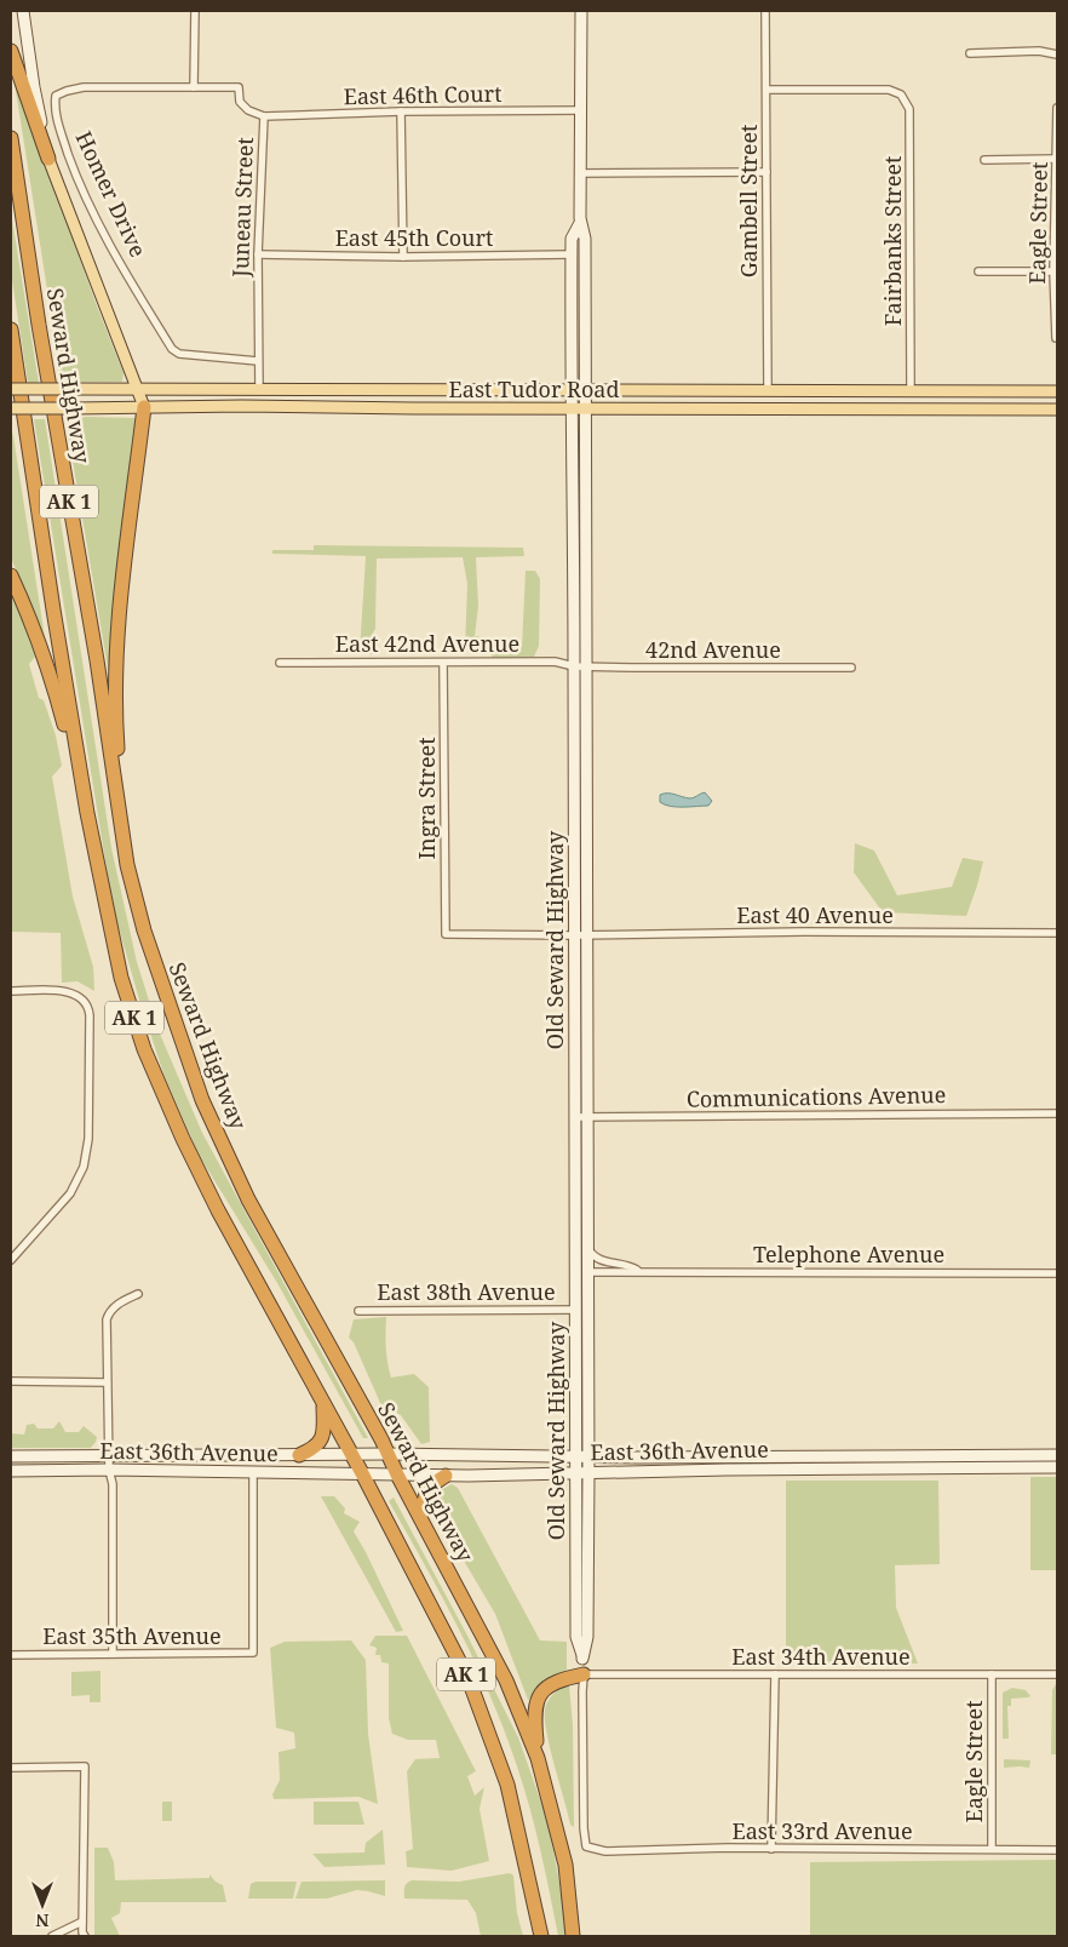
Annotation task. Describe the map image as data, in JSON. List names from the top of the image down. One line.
{"streets":{"highway":["Seward Highway","AK 1"],"main road":["Homer Drive","East Tudor Road","Old Seward Highway","East 36th Avenue"],"street":["East 46th Court","Gambell Street","Juneau Street","Eagle Street","East 45th Court","Fairbanks Street","East 42nd Avenue","42nd Avenue","Ingra Street","East 40 Avenue","Communications Avenue","Telephone Avenue","East 38th Avenue","East 35th Avenue","East 34th Avenue","East 33rd Avenue"]},"crossings":[["East 46th Court","Juneau Street"],["East 46th Court","Old Seward Highway"],["Homer Drive","Juneau Street"],["Homer Drive","East Tudor Road"],["Gambell Street","Fairbanks Street"],["Gambell Street","East Tudor Road"],["Juneau Street","East 45th Court"],["Juneau Street","East Tudor Road"],["Eagle Street","East 34th Avenue"],["Eagle Street","East 33rd Avenue"],["East 45th Court","Old Seward Highway"],["Fairbanks Street","East Tudor Road"],["Seward Highway","East 36th Avenue"],["East Tudor Road","Old Seward Highway"],["AK 1","East 36th Avenue"],["East 42nd Avenue","42nd Avenue"],["East 42nd Avenue","Ingra Street"],["East 42nd Avenue","Old Seward Highway"],["42nd Avenue","Old Seward Highway"],["Ingra Street","East 40 Avenue"],["East 40 Avenue","Old Seward Highway"],["Old Seward Highway","Communications Avenue"],["Old Seward Highway","Telephone Avenue"],["Old Seward Highway","East 38th Avenue"],["Old Seward Highway","East 36th Avenue"],["Old Seward Highway","East 34th Avenue"],["Old Seward Highway","East 33rd Avenue"],["East 36th Avenue","East 35th Avenue"]],"north":"bottom"}
